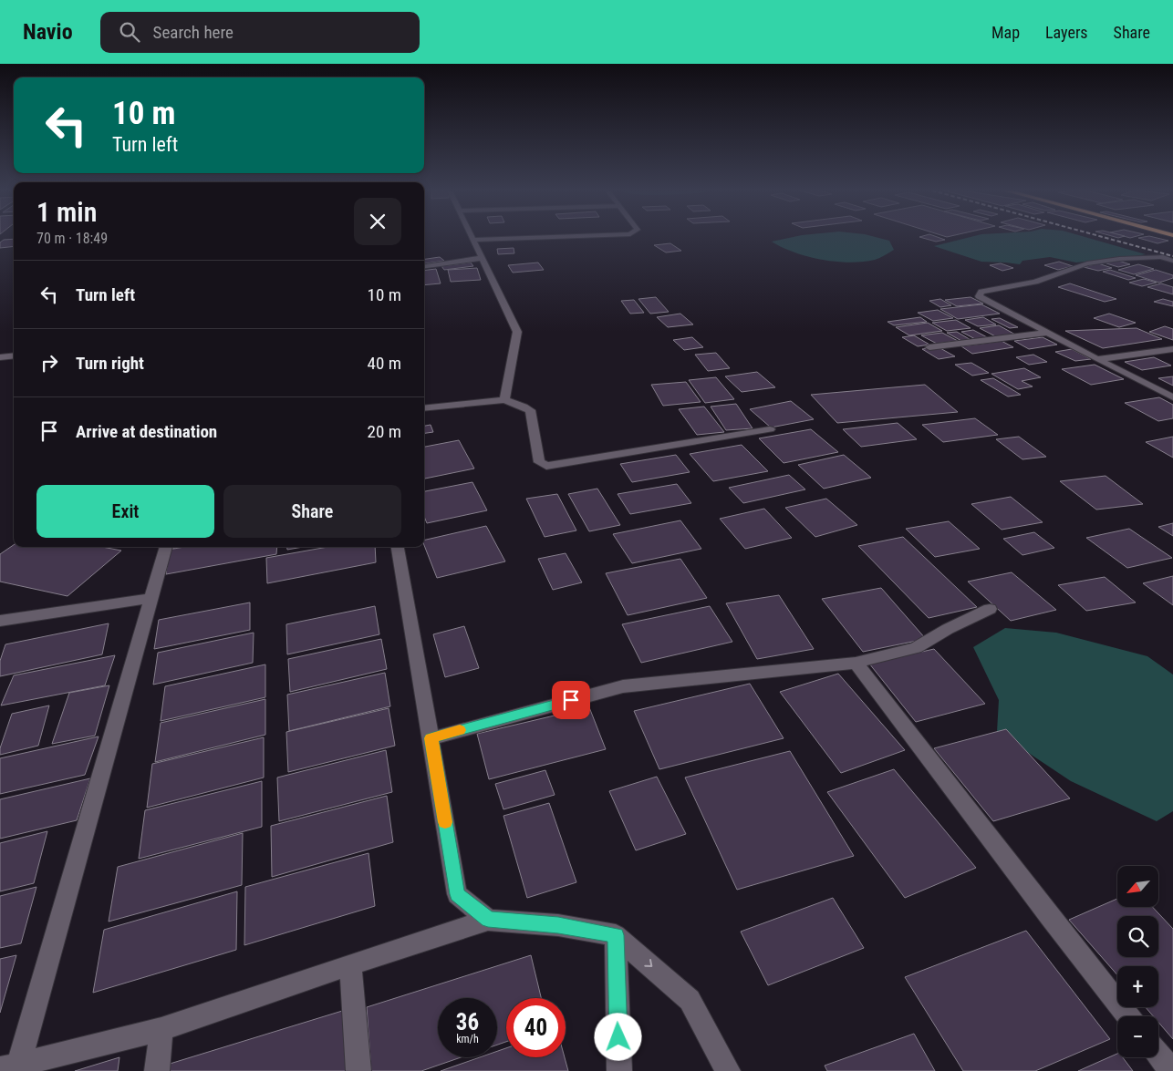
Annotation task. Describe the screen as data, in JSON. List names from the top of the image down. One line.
{"north":"bottom left","page":{"header":"Navio","search":"Search here","nav":["Map","Layers","Share"],"turn":["10 m","Turn left"],"heading":["1 min","70 m · 18:49"],"list":[{"name":"Turn left","value":"10 m"},{"name":"Turn right","value":"40 m"},{"name":"Arrive at destination","value":"20 m"}],"buttons":["Exit","Share"],"map_buttons":["+","−"],"speed":"36 km/h","limit":"40"}}
